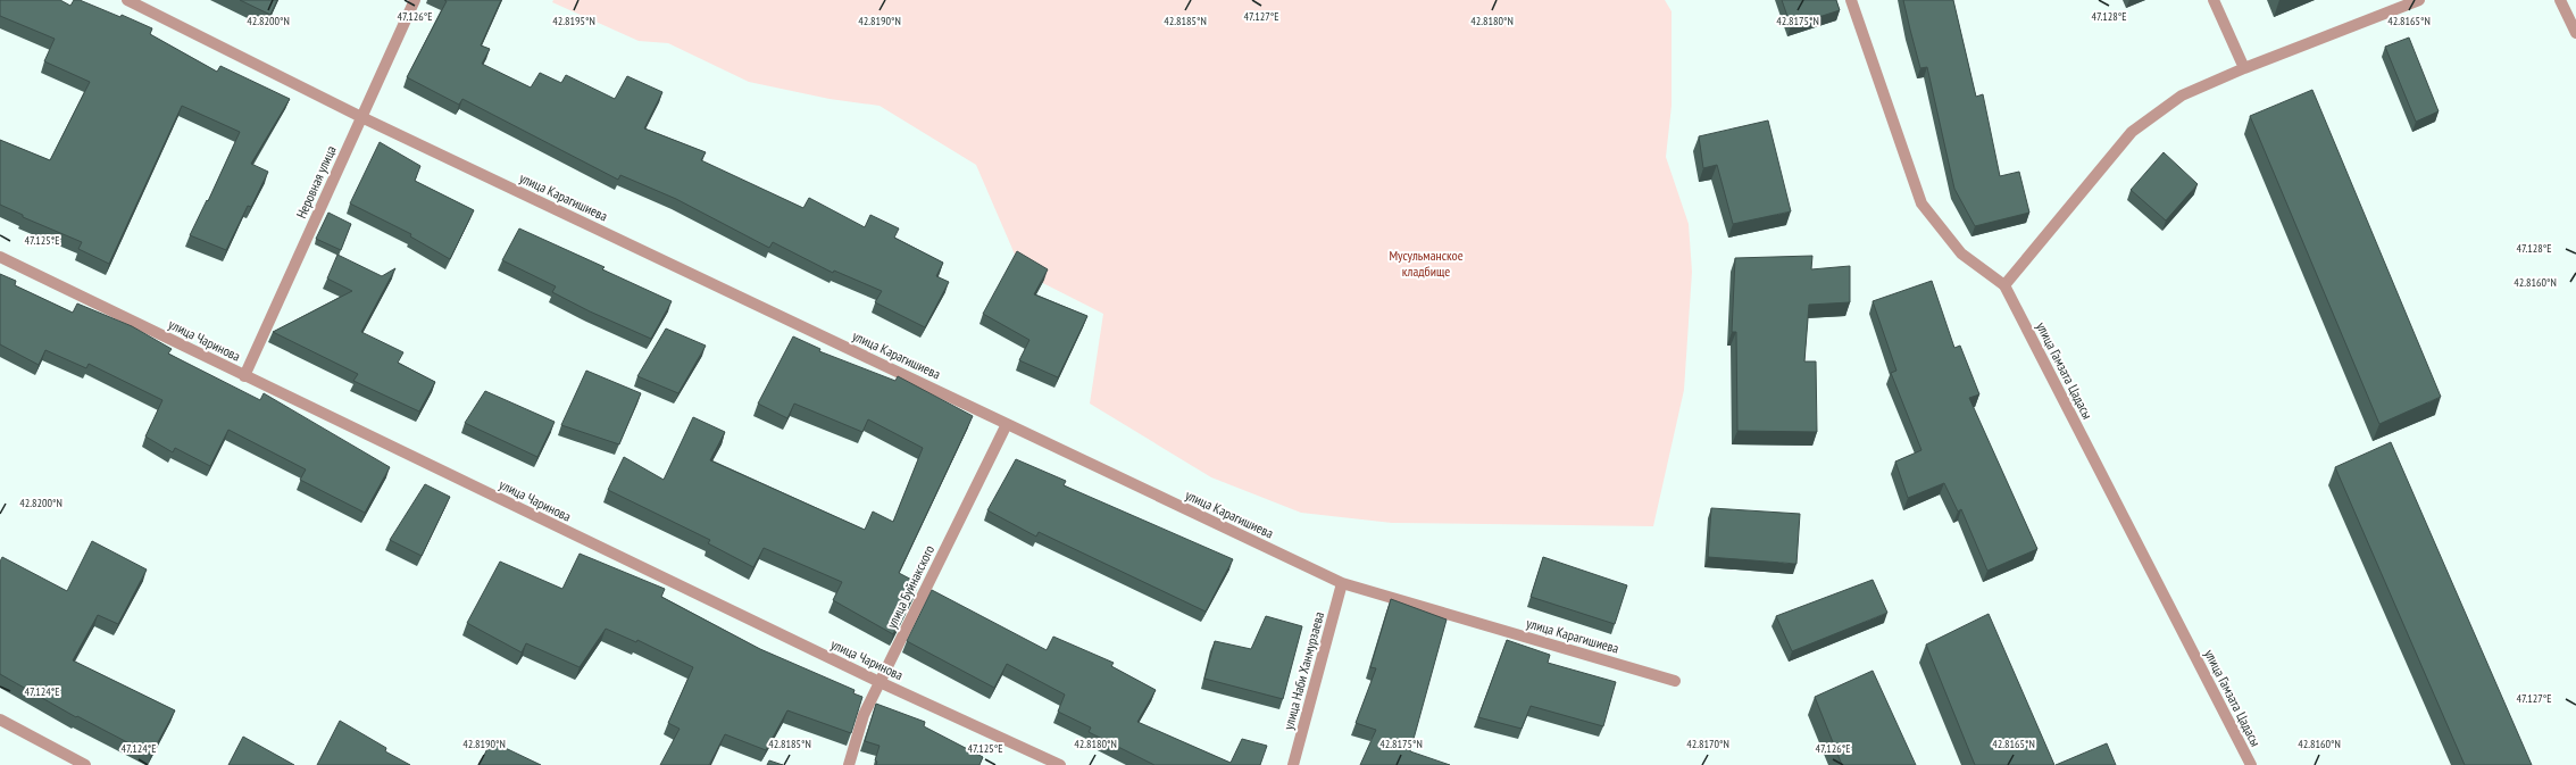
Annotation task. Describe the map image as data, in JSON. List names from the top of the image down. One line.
{"streets":{"street":["Неровная улица","улица Карагишиева","улица Чаринова","улица Гамзата Цадасы","улица Буйнакского","улица Наби Ханмурзаева"]},"crossings":[["Неровная улица","улица Карагишиева"],["Неровная улица","улица Чаринова"],["улица Карагишиева","улица Буйнакского"],["улица Карагишиева","улица Наби Ханмурзаева"],["улица Чаринова","улица Буйнакского"]],"parks":["Мусульманское кладбище"],"coordinates":["47.126°E","47.127°E","47.128°E","42.8200°N","42.8195°N","42.8190°N","42.8185°N","42.8180°N","42.8175°N","42.8165°N","47.125°E","42.8160°N","47.124°E","42.8170°N"]}
